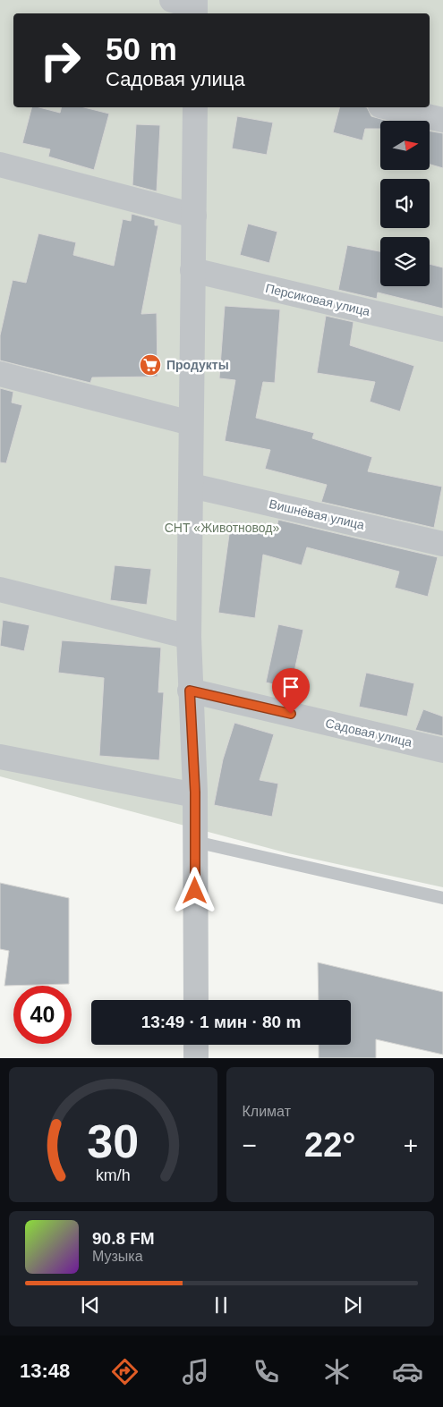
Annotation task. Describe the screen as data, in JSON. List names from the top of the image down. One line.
{"streets":{"street":["Персиковая улица","Вишнёвая улица","Садовая улица"]},"parks":["СНТ «Животновод»"],"places":{"supermarket":["Продукты"]},"north":"right","page":{"turn":["50 m","Садовая улица"],"limit":"40","trip":"13:49 · 1 мин · 80 m","tile":"Климат","heat":["−","22°","+"],"song":["90.8 FM","Музыка"],"tabs":"13:48","gauge":["30","km/h"]}}
